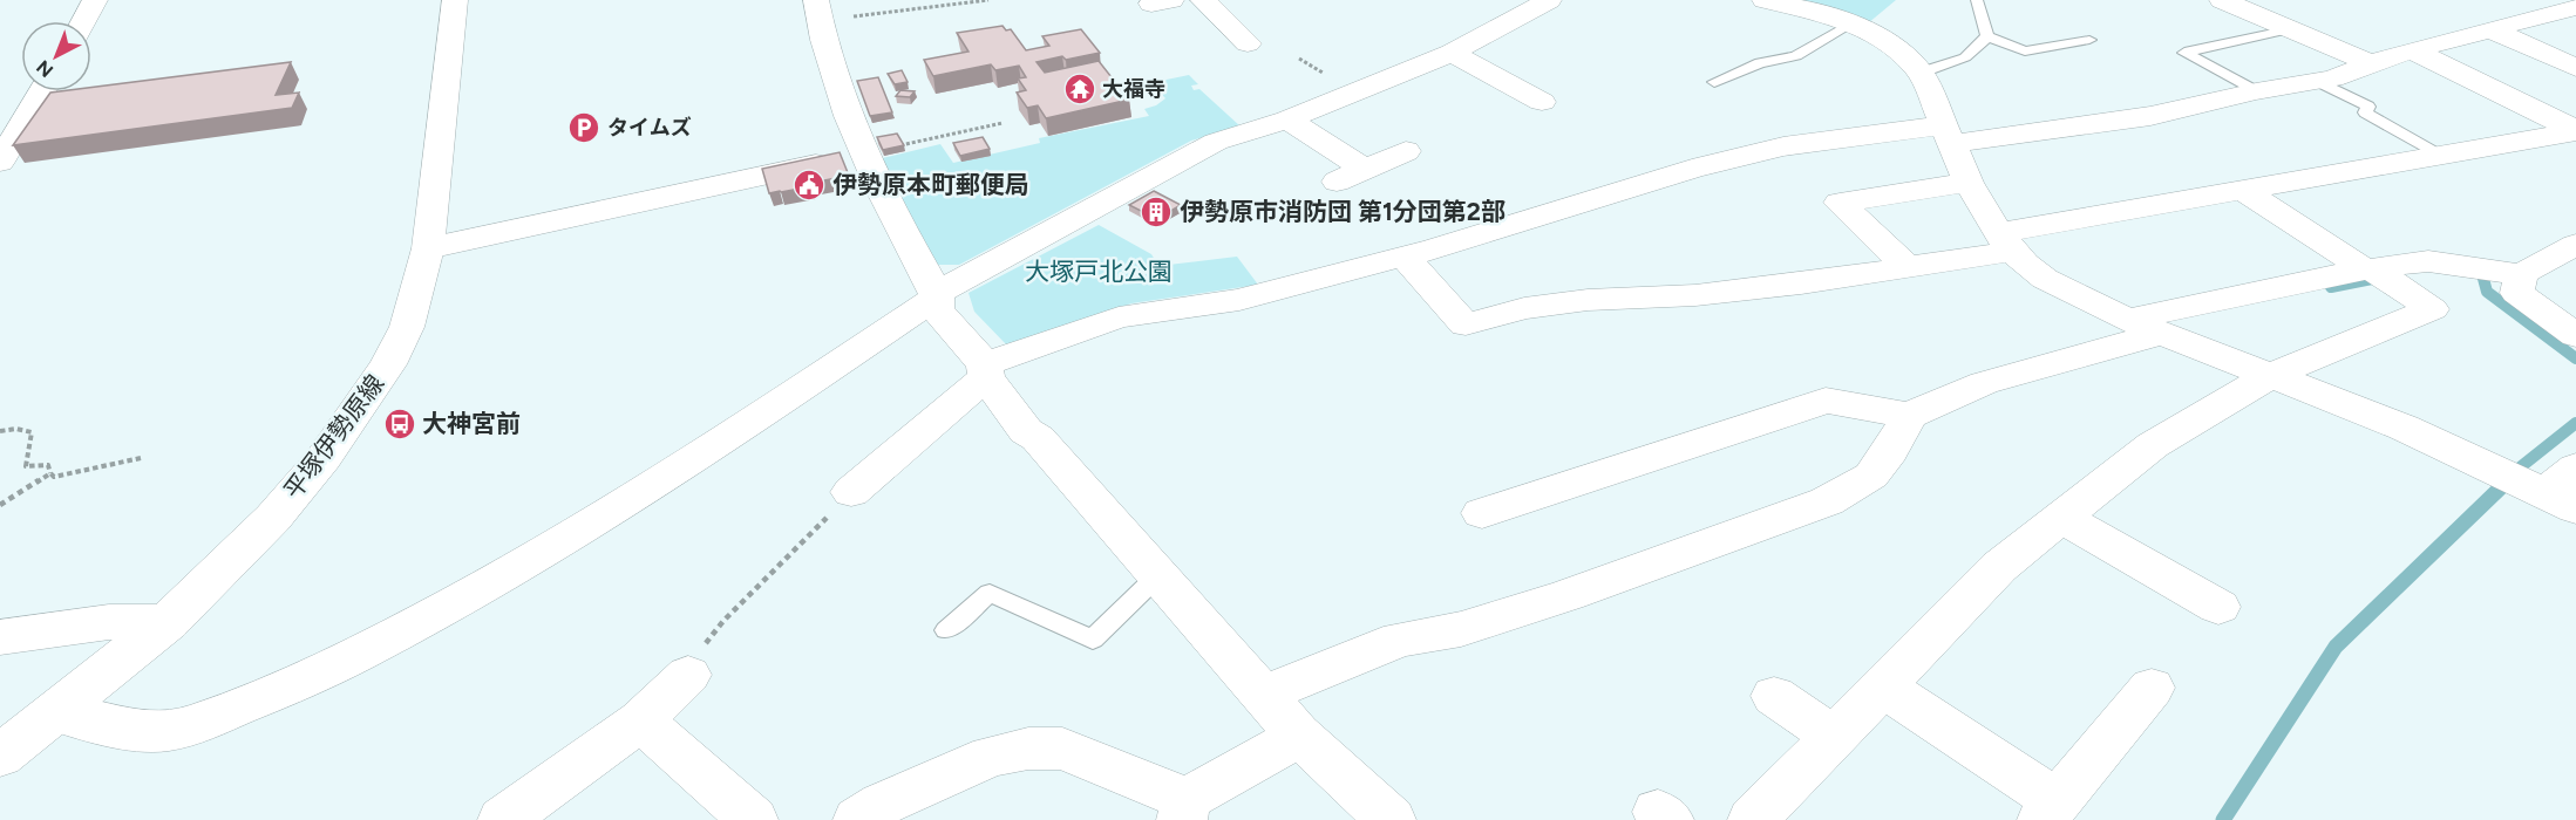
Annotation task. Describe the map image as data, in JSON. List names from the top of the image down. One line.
{"streets":{"street":["平塚伊勢原線"]},"parks":["大塚戸北公園"],"places":{"temple":["大福寺"],"parking":["タイムズ"],"public building":["伊勢原本町郵便局"],"building":["伊勢原市消防団 第1分団第2部"],"bus stop":["大神宮前"]},"north":"bottom left"}
